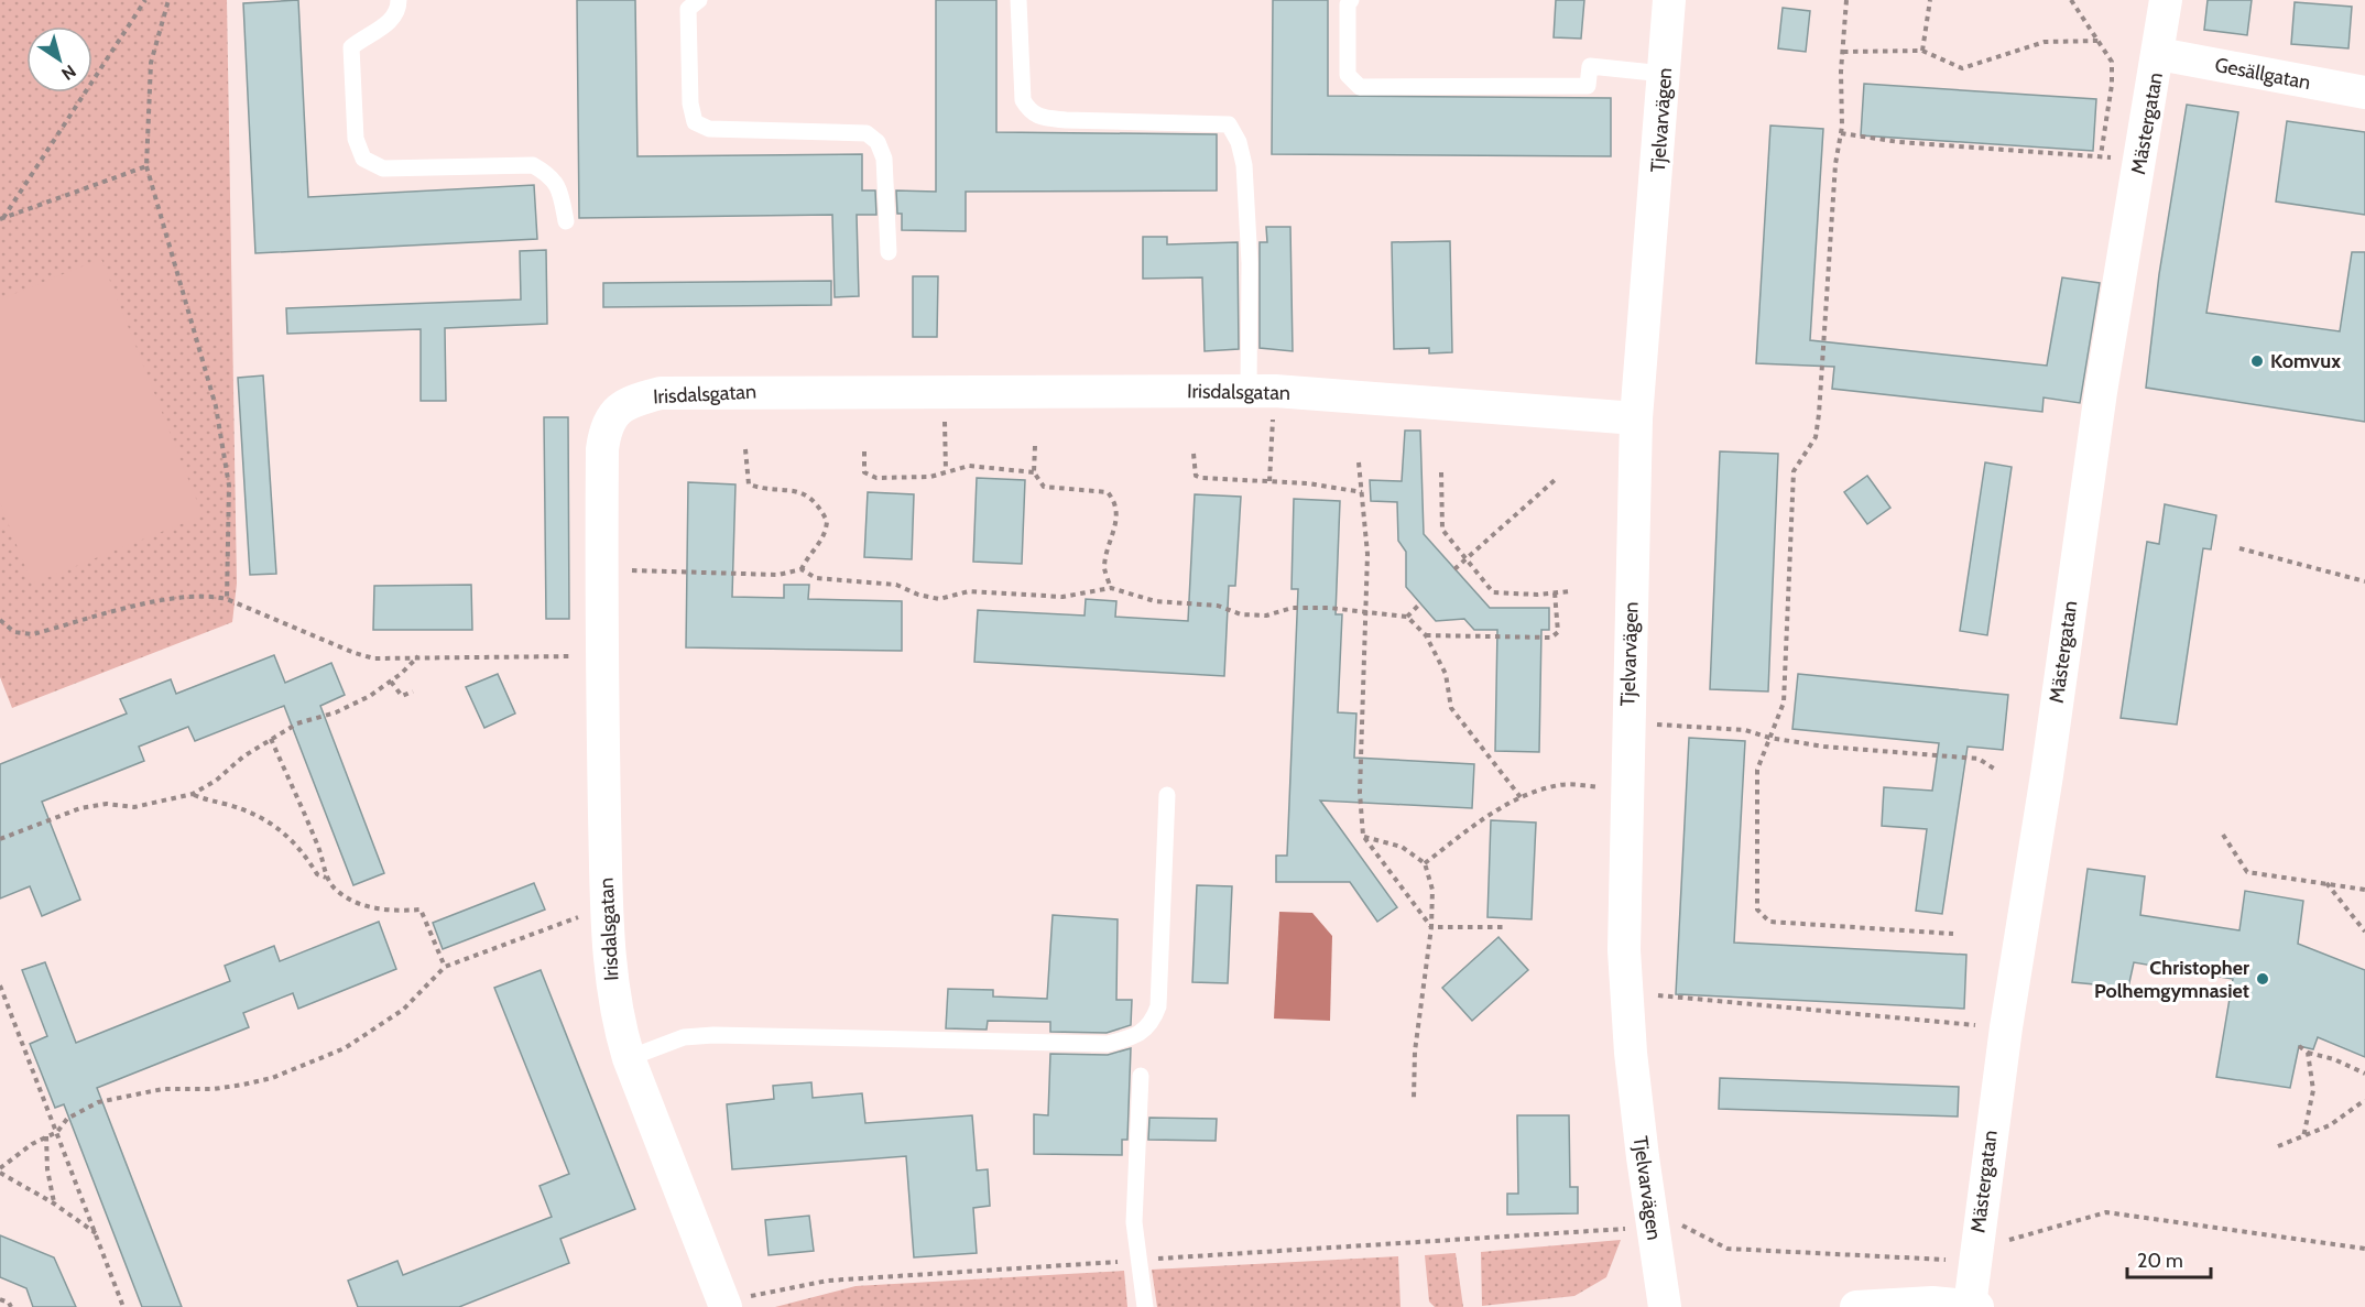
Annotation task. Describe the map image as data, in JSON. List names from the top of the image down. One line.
{"streets":{"street":["Gesällgatan","Tjelvarvägen","Mästergatan","Irisdalsgatan"]},"crossings":[["Gesällgatan","Mästergatan"],["Tjelvarvägen","Irisdalsgatan"]],"places":["Komvux","Christopher Polhemgymnasiet"],"scale_bar":"20 m","north":"bottom right"}
